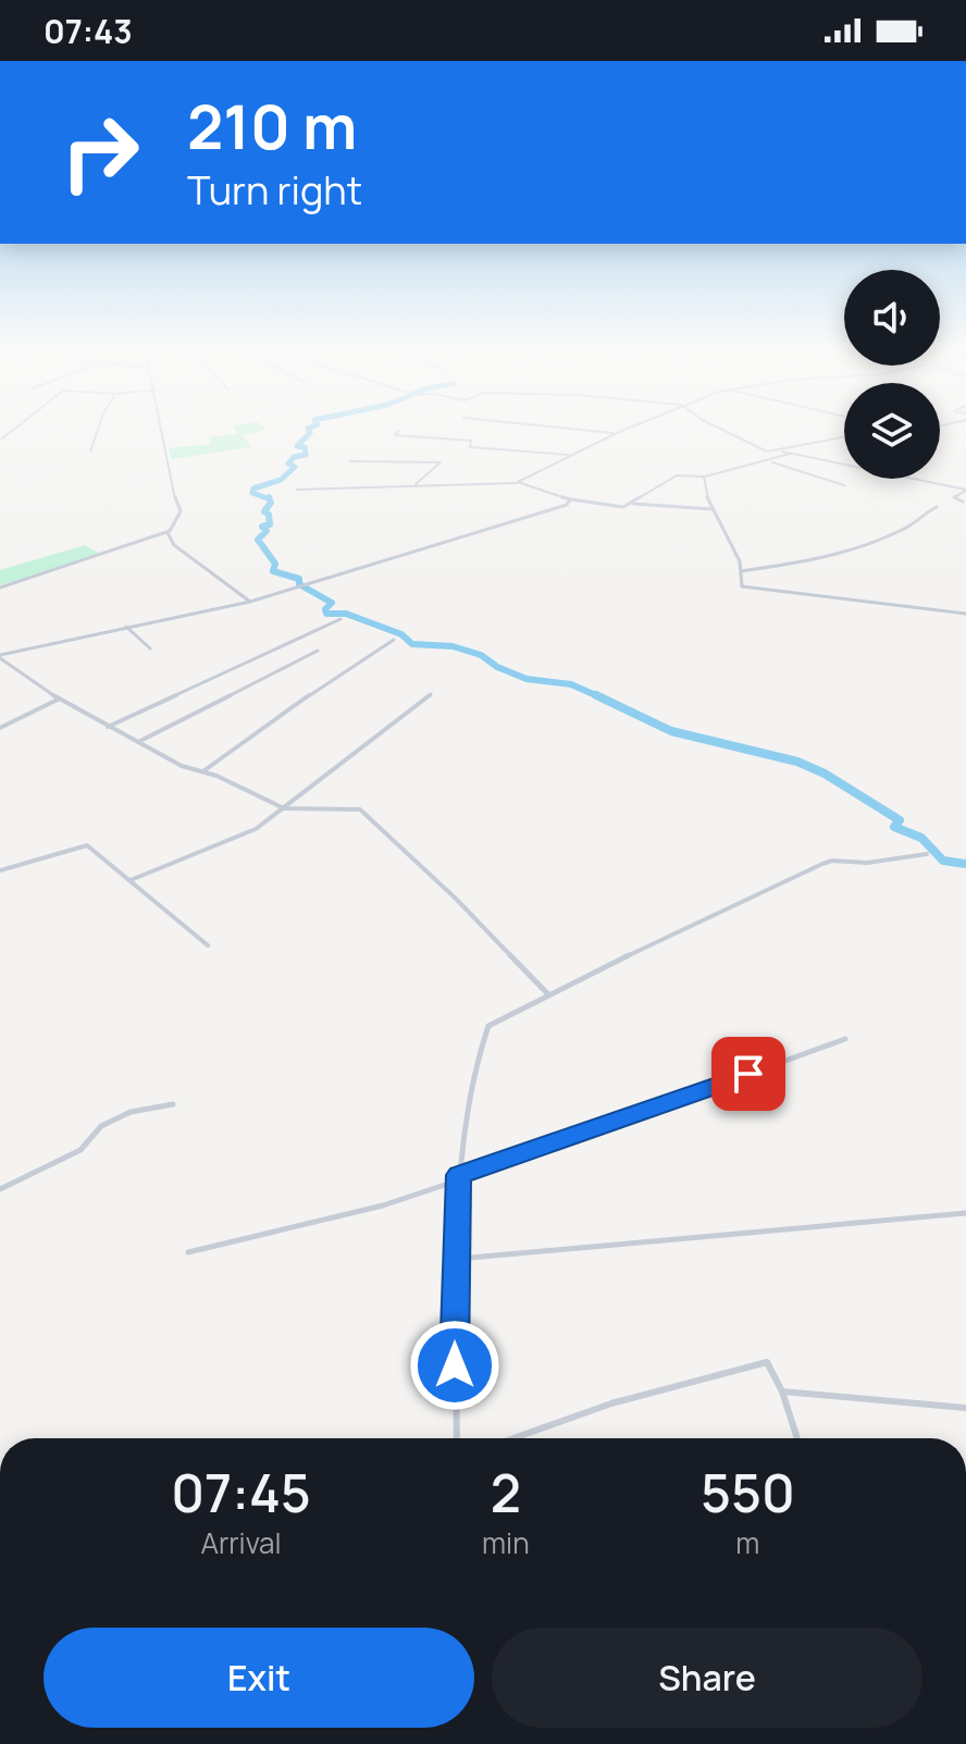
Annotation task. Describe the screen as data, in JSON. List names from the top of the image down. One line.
{"page":{"status":"07:43","turn":["210 m","Turn right"],"eta":["07:45","Arrival","2","min","550","m"],"buttons":["Exit","Share"]}}
